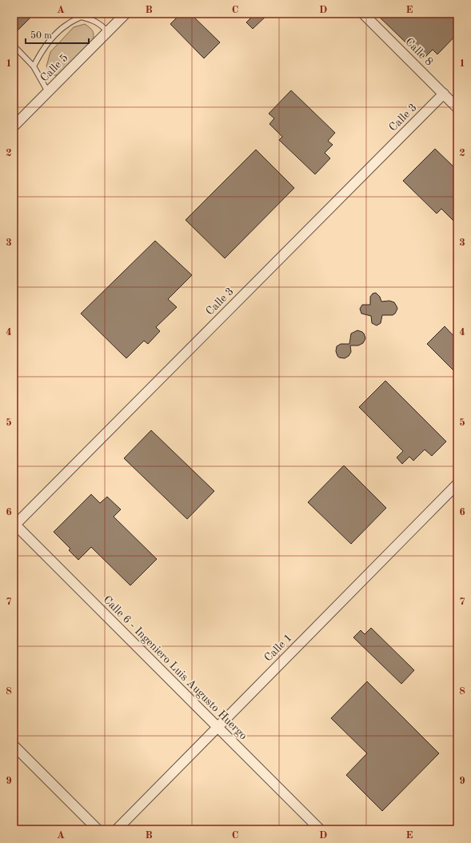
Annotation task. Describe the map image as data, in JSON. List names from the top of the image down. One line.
{"streets":{"street":["Calle 8","Calle 5","Calle 3","Calle 1","Calle 6 - Ingeniero Luis Augusto Huergo"]},"crossings":[["Calle 8","Calle 3"],["Calle 3","Calle 6 - Ingeniero Luis Augusto Huergo"],["Calle 1","Calle 6 - Ingeniero Luis Augusto Huergo"]],"scale_bar":"50 m","grid":{"columns":["A","B","C","D","E"],"rows":["1","2","3","4","5","6","7","8","9"]}}
